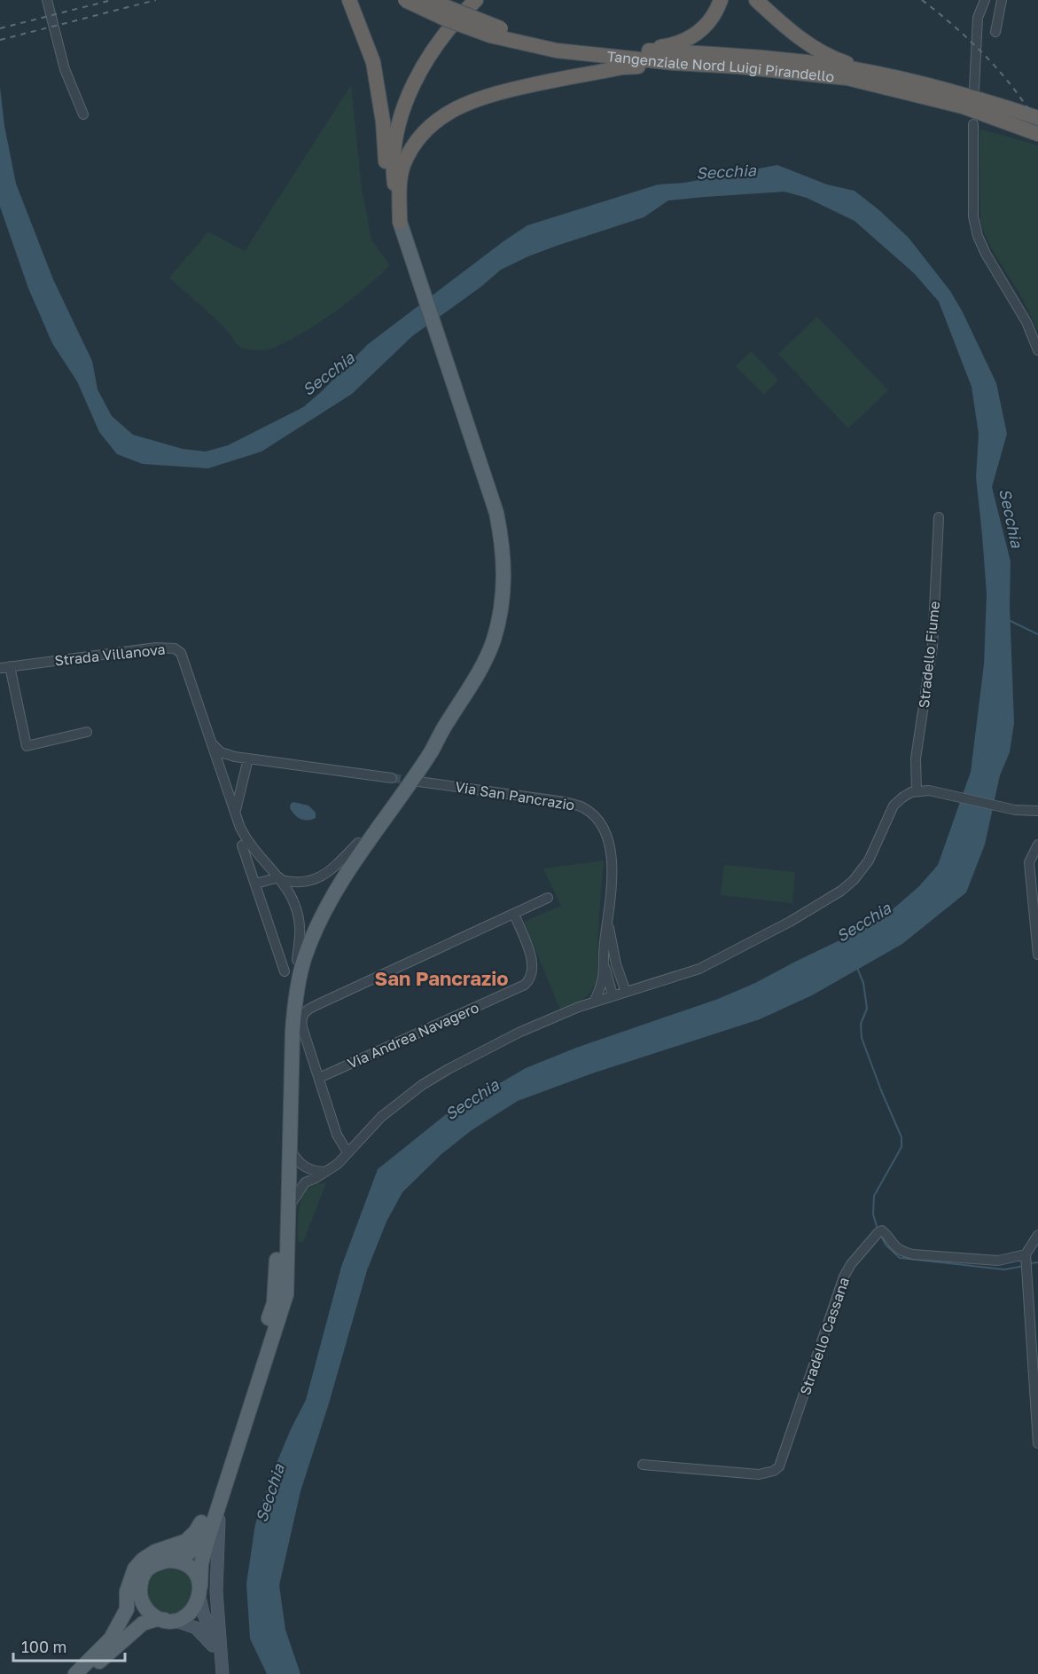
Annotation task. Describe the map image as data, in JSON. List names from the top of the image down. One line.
{"streets":{"highway":["Tangenziale Nord Luigi Pirandello"],"street":["Strada Villanova","Stradello Fiume","Via San Pancrazio","Via Andrea Navagero","Stradello Cassana"]},"districts":["San Pancrazio"],"water":["Secchia"],"scale_bar":"100 m"}
